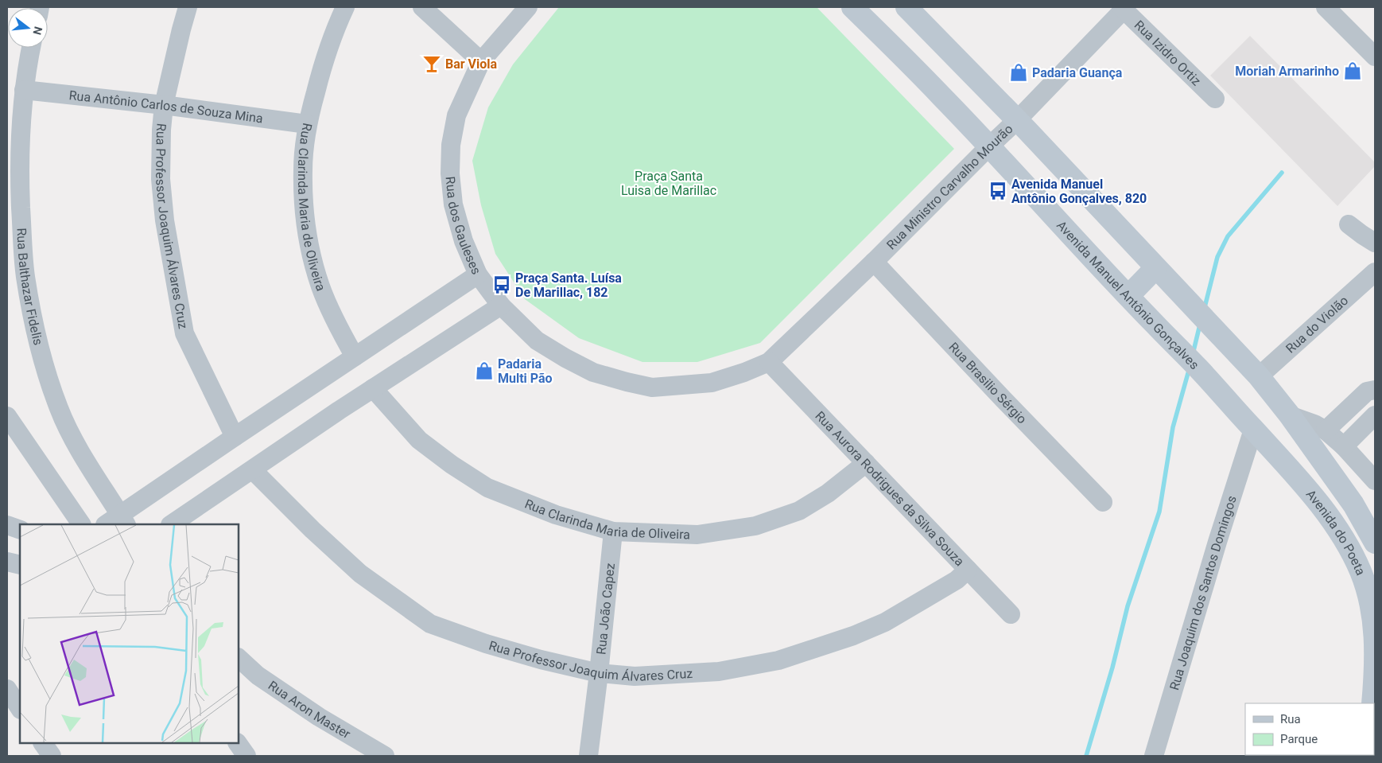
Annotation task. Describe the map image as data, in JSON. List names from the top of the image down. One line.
{"streets":{"main road":["Avenida Manuel Antônio Gonçalves","Avenida do Poeta"],"street":["Rua Izidro Ortiz","Rua Antônio Carlos de Souza Mina","Rua Ministro Carvalho Mourão","Rua Clarinda Maria de Oliveira","Rua dos Gauleses","Rua Professor Joaquim Álvares Cruz","Rua Balthazar Fidelis","Rua do Violão","Rua Brasilio Sérgio","Rua Aurora Rodrigues da Silva Souza","Rua Joaquim dos Santos Domingos","Rua João Capez","Rua Aron Master"]},"crossings":[["Rua Izidro Ortiz","Rua Ministro Carvalho Mourão"],["Rua Antônio Carlos de Souza Mina","Rua Clarinda Maria de Oliveira"],["Rua Antônio Carlos de Souza Mina","Rua Professor Joaquim Álvares Cruz"],["Rua Antônio Carlos de Souza Mina","Rua Balthazar Fidelis"],["Rua Ministro Carvalho Mourão","Rua dos Gauleses"],["Rua Ministro Carvalho Mourão","Avenida Manuel Antônio Gonçalves"],["Rua Ministro Carvalho Mourão","Rua Brasilio Sérgio"],["Rua Ministro Carvalho Mourão","Rua Aurora Rodrigues da Silva Souza"],["Rua Clarinda Maria de Oliveira","Rua Aurora Rodrigues da Silva Souza"],["Rua Clarinda Maria de Oliveira","Rua João Capez"],["Rua dos Gauleses","Rua Aurora Rodrigues da Silva Souza"],["Rua Professor Joaquim Álvares Cruz","Rua Aurora Rodrigues da Silva Souza"],["Rua Professor Joaquim Álvares Cruz","Rua João Capez"],["Avenida Manuel Antônio Gonçalves","Avenida do Poeta"],["Avenida Manuel Antônio Gonçalves","Rua Joaquim dos Santos Domingos"],["Avenida do Poeta","Rua Joaquim dos Santos Domingos"]],"parks":["Praça Santa Luisa de Marillac"],"places":{"bar":["Bar Viola"],"shop":["Moriah Armarinho","Padaria Guança","Padaria Multi Pão"],"bus stop":["Avenida Manuel Antônio Gonçalves, 820","Praça Santa. Luísa De Marillac, 182"]},"legend":["Rua","Parque"],"north":"right"}
